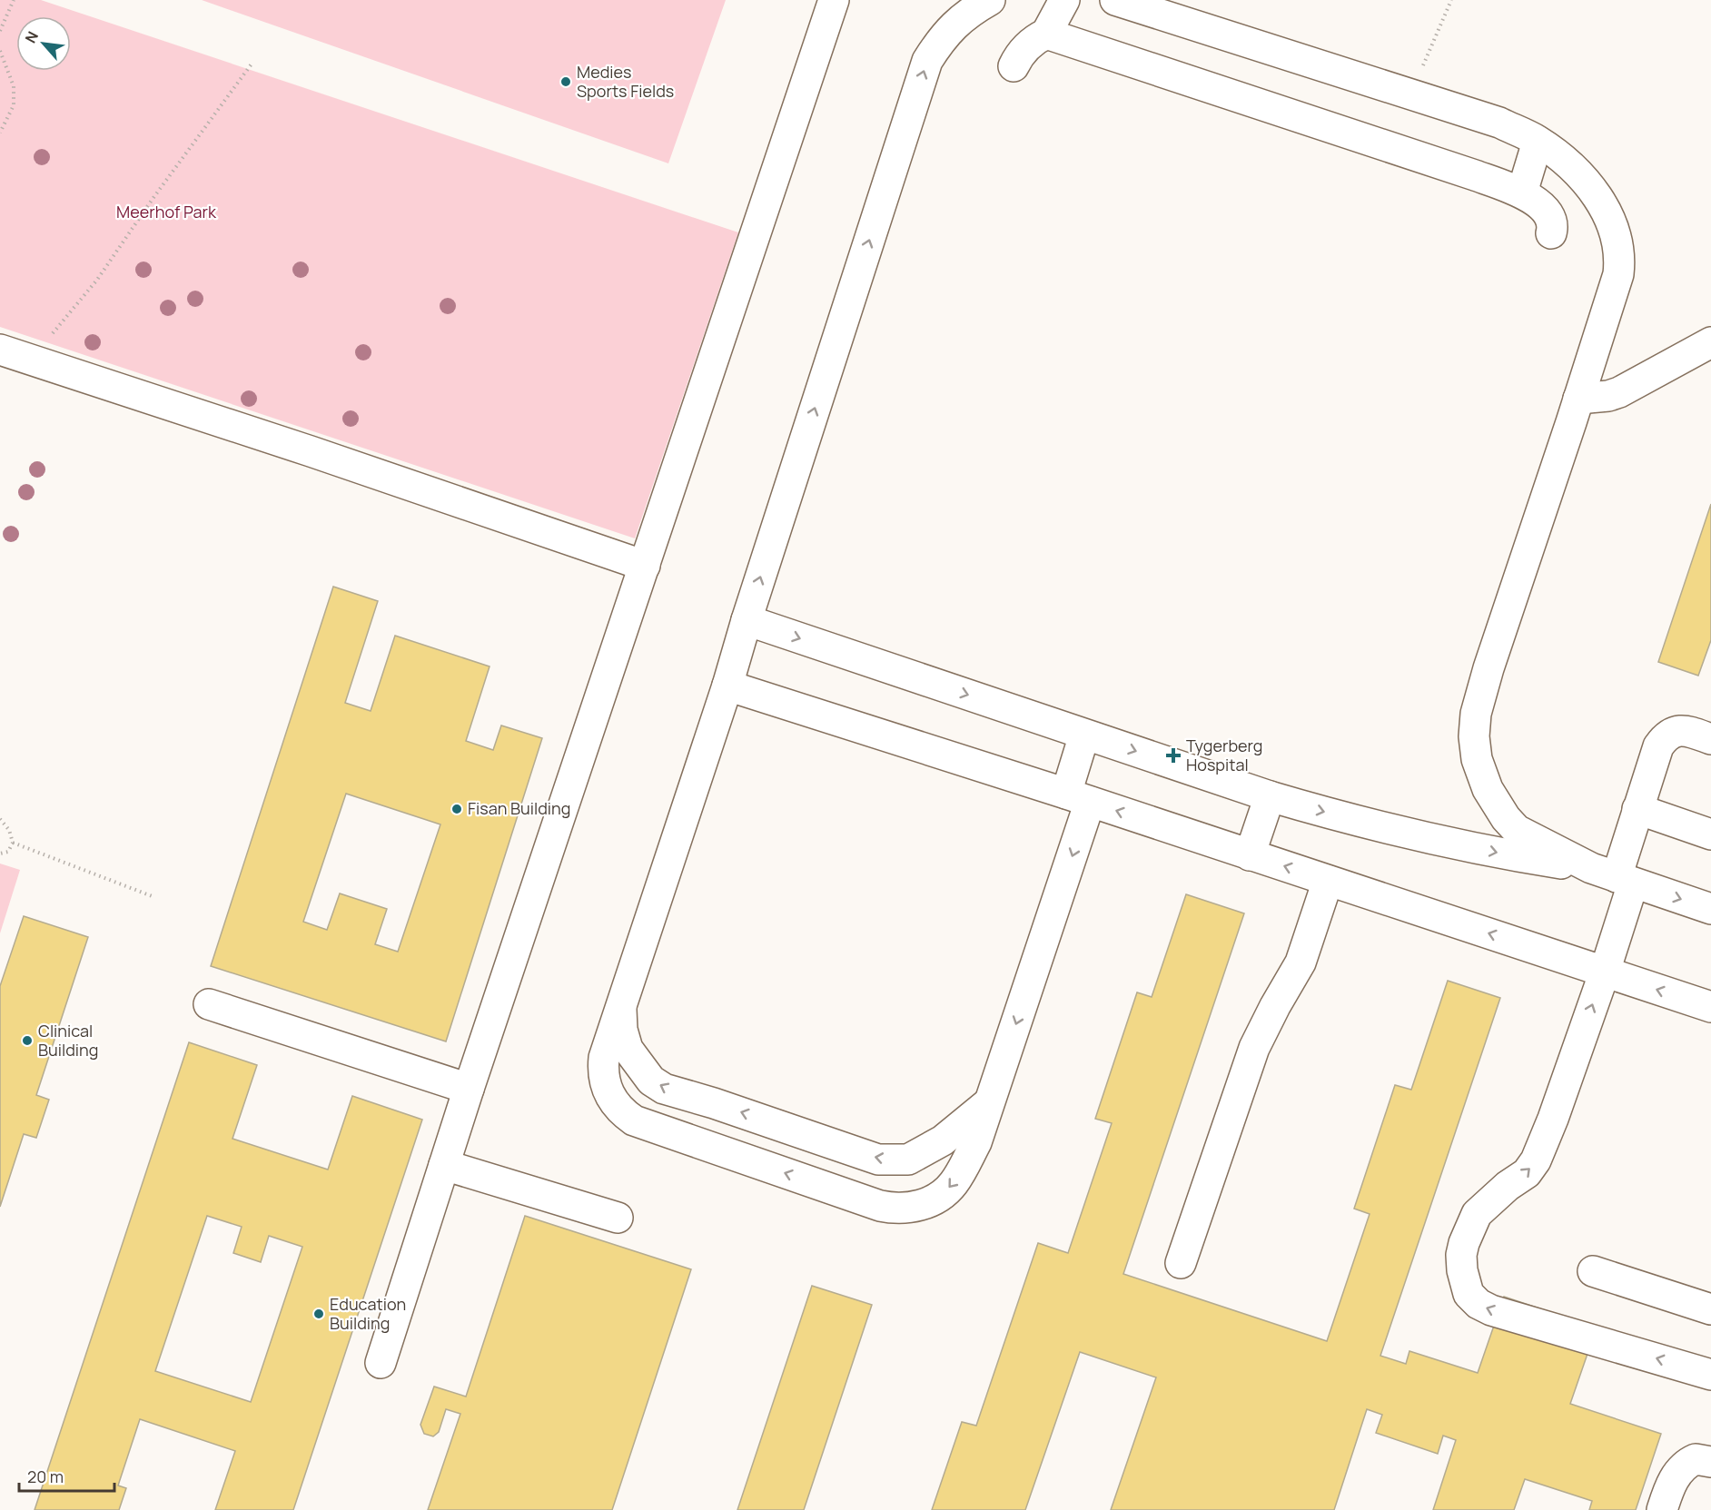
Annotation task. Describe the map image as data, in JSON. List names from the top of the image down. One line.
{"parks":["Meerhof Park"],"places":{"other":["Medies Sports Fields","Fisan Building","Clinical Building","Education Building"],"health":["Tygerberg Hospital"]},"scale_bar":"20 m","north":"top left"}
